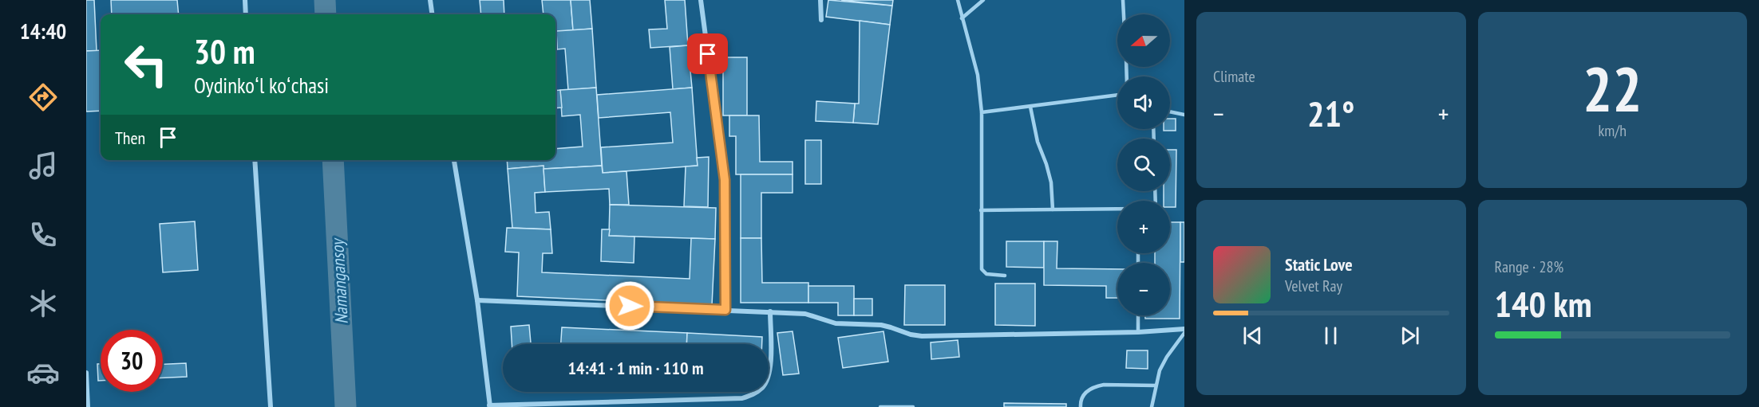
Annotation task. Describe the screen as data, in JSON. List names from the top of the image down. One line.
{"water":["Namangansoy"],"north":"left","page":{"tabs":"14:40","tile":["Climate",["22","km/h"],["Range · 28%","140 km"]],"map_buttons":["+","−"],"turn":["30 m","Oydinkoʻl koʻchasi"],"heat":["−","21°","+"],"then":"Then","song":["Static Love","Velvet Ray"],"limit":"30","trip":"14:41 · 1 min · 110 m"}}
